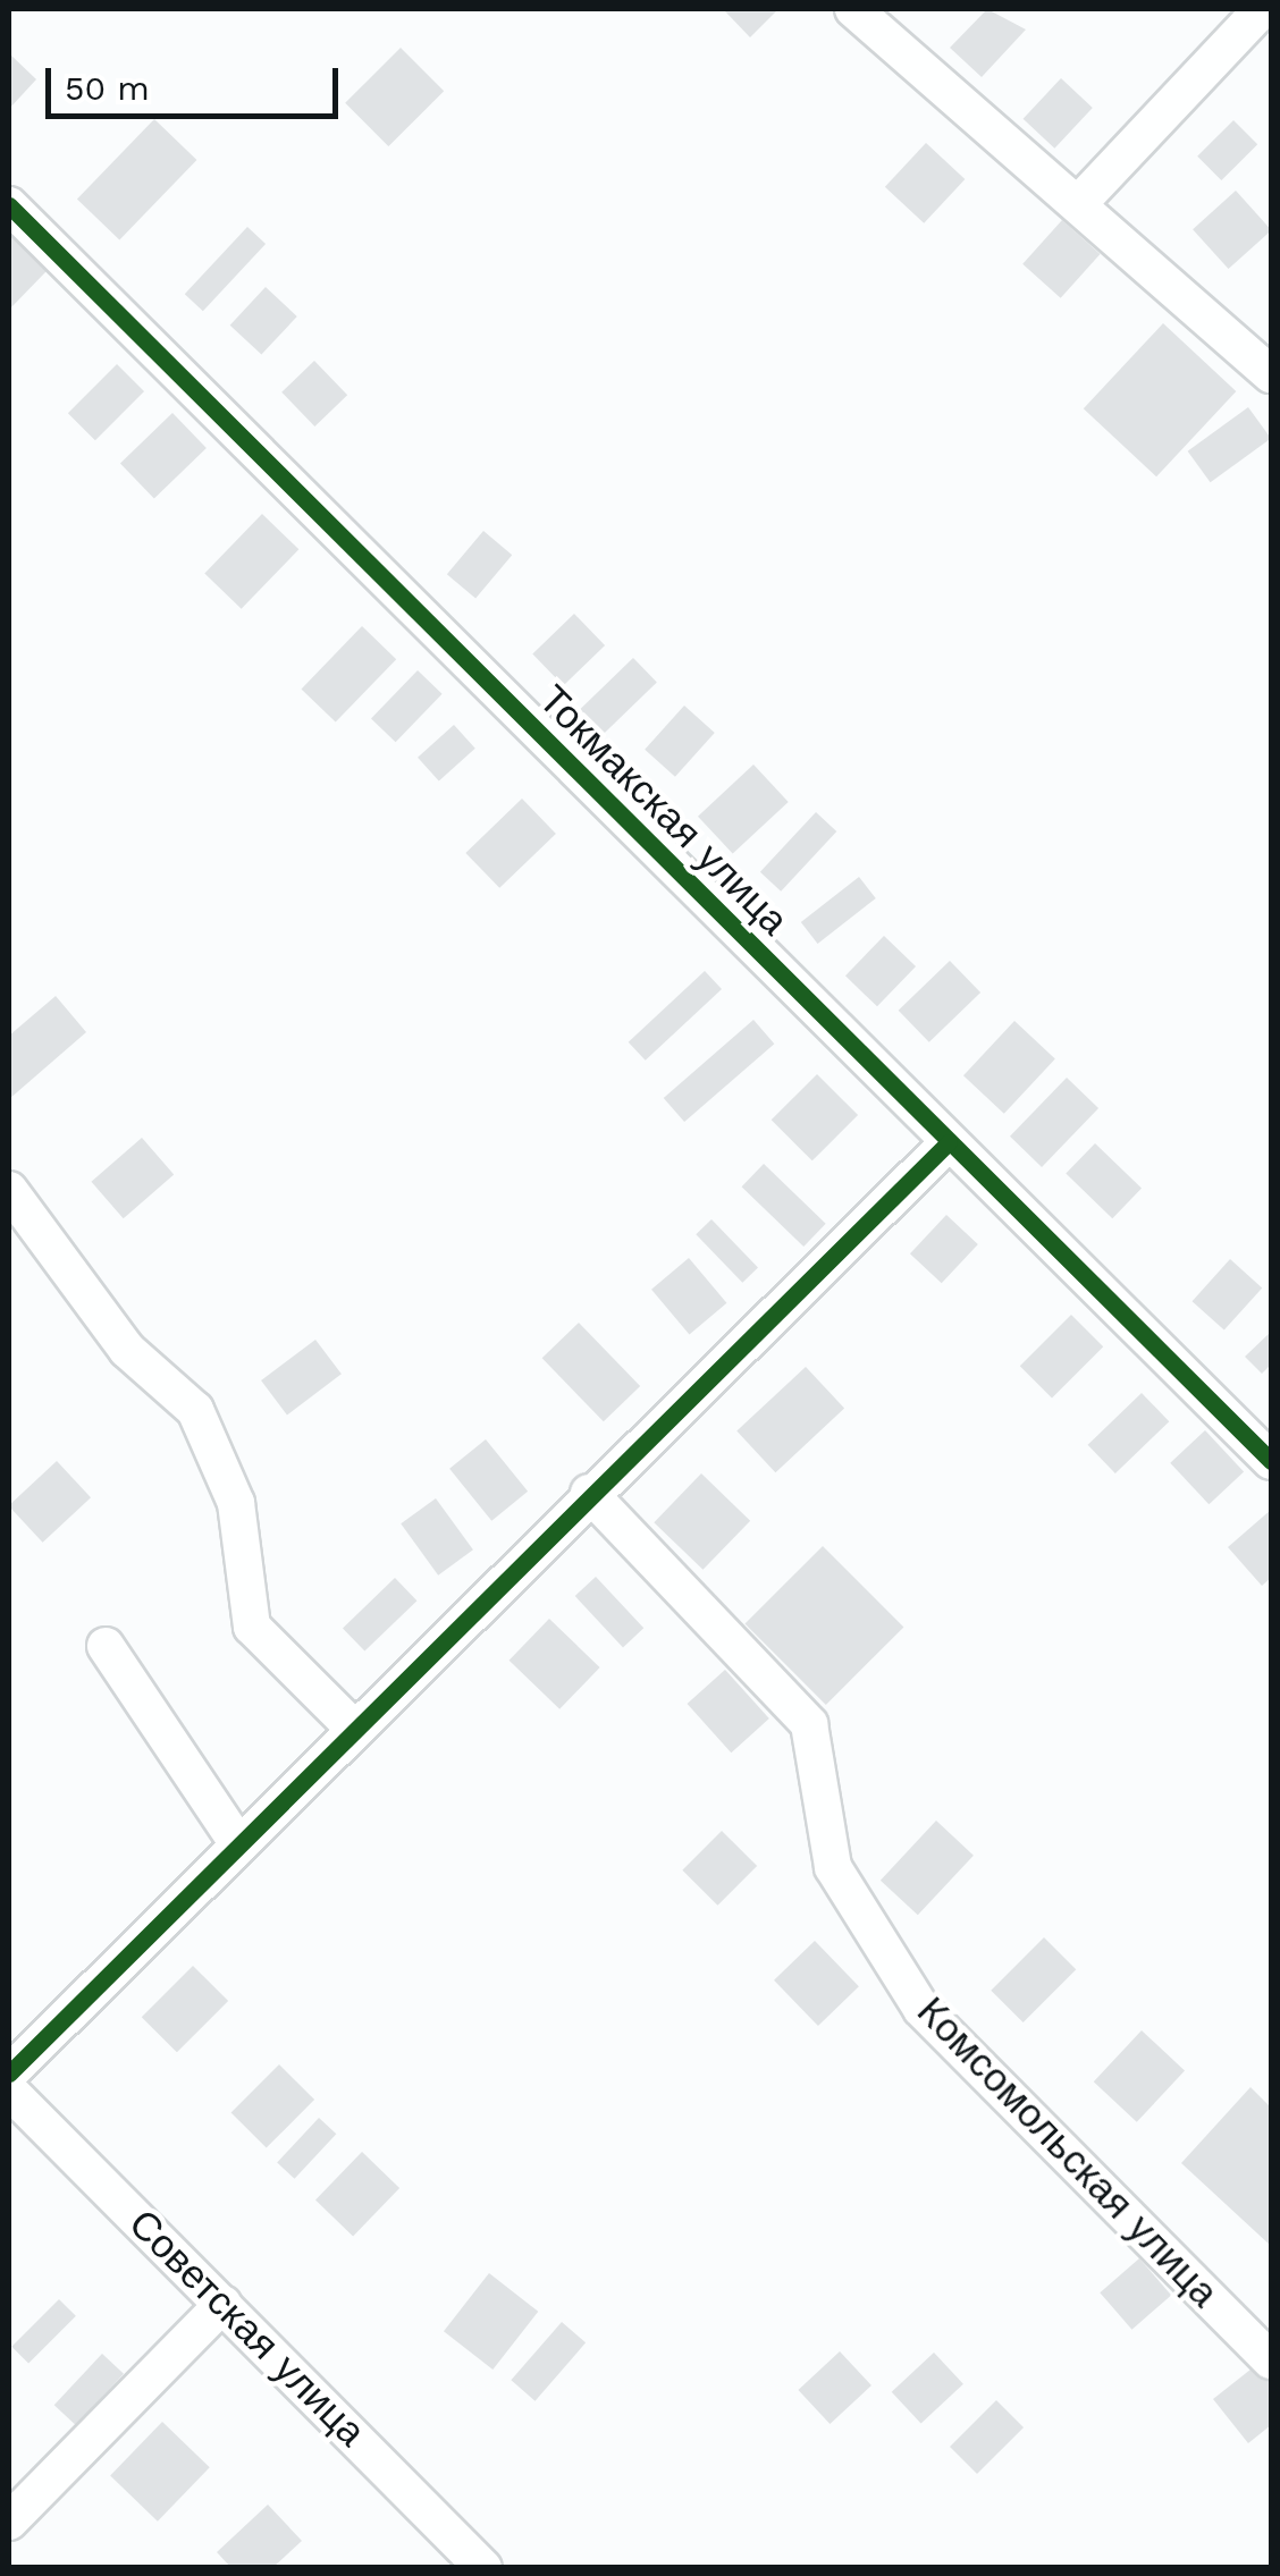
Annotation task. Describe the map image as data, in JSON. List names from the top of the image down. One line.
{"streets":{"street":["Токмакская улица","Комсомольская улица","Советская улица"]},"scale_bar":"50 m"}
